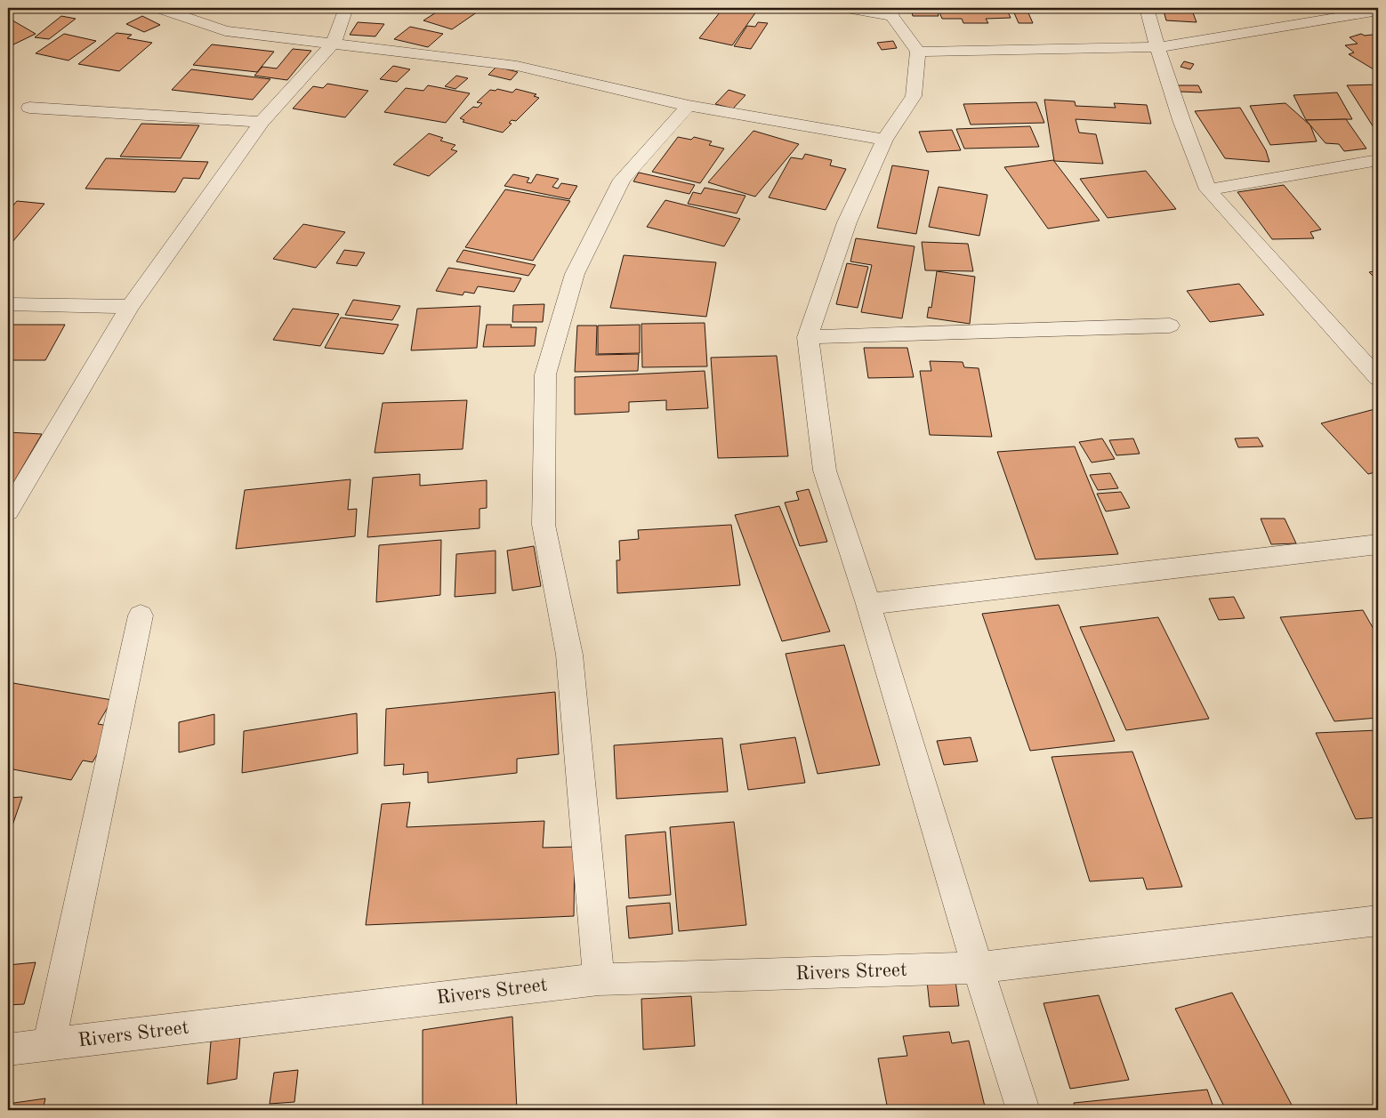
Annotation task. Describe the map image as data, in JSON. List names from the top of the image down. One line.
{"streets":{"street":["Rivers Street"]}}
